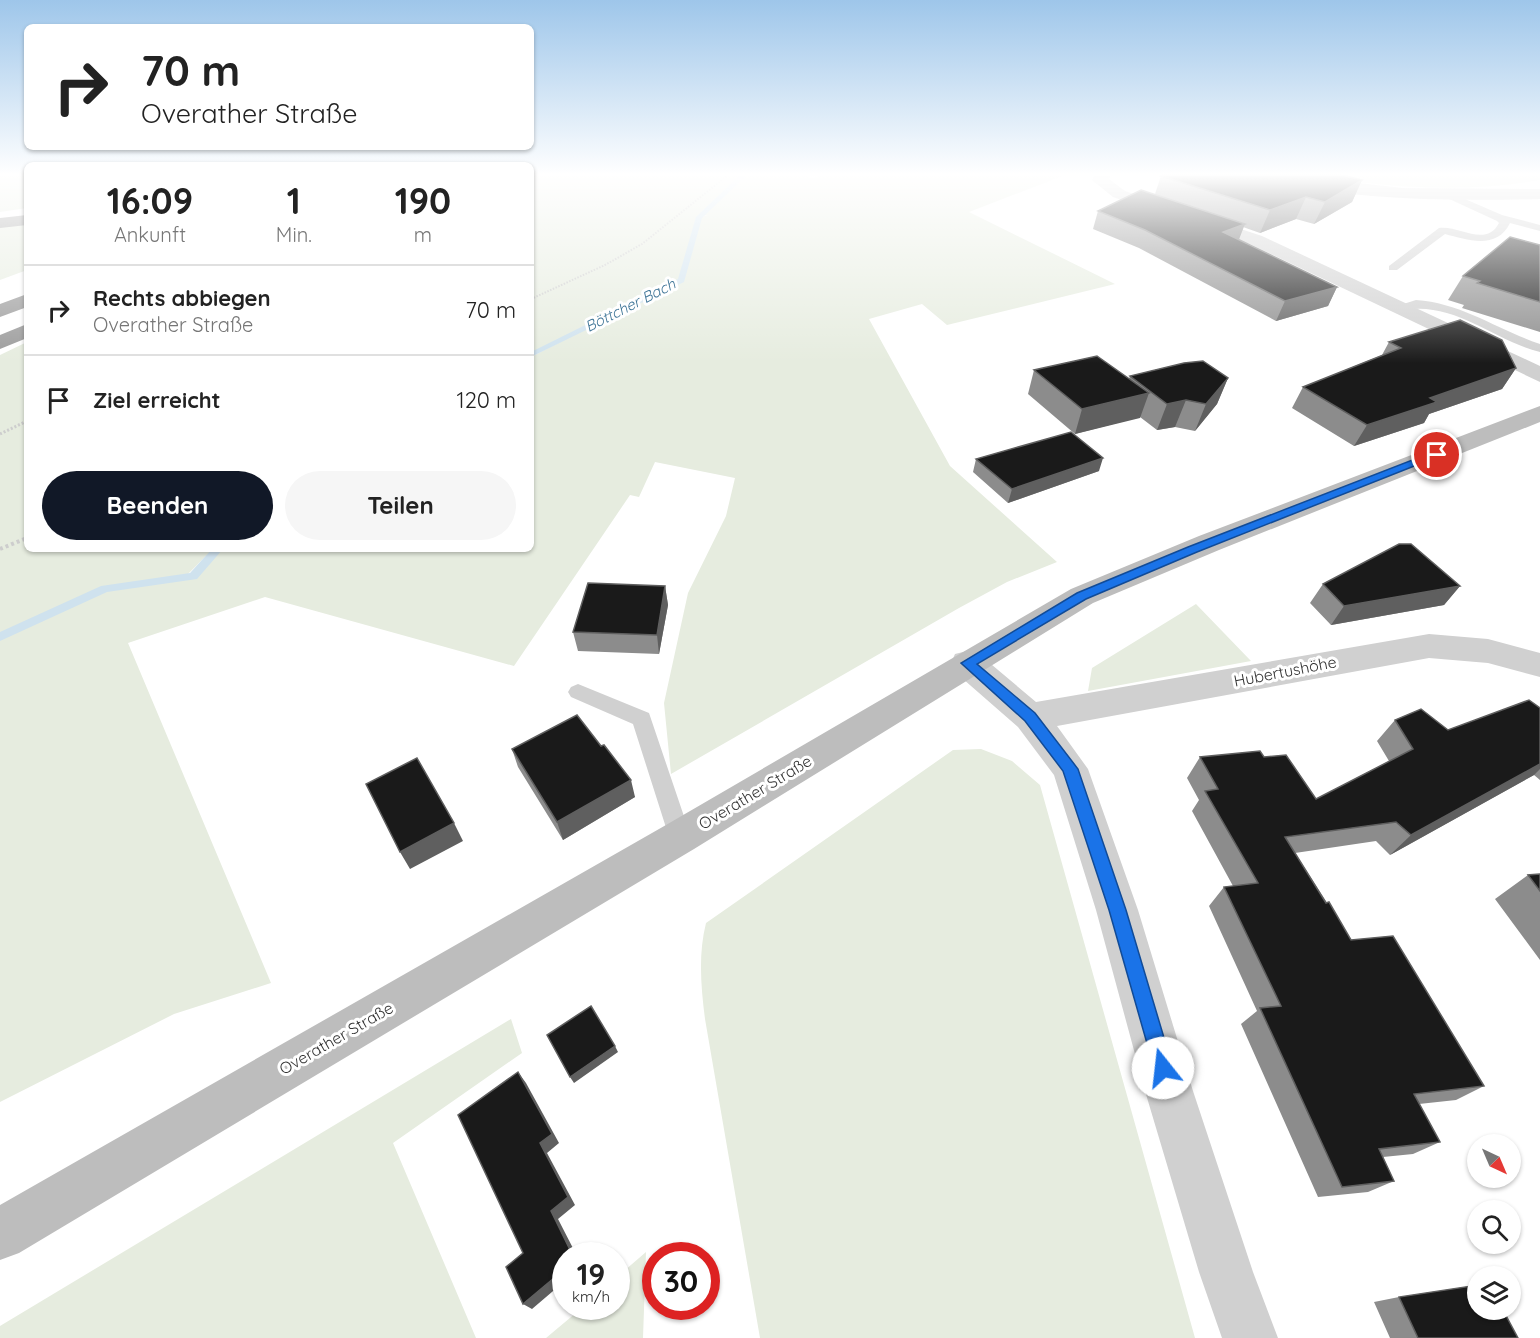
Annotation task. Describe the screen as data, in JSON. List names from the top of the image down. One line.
{"streets":{"main road":["Overather Straße"],"street":["Hubertushöhe"]},"water":["Böttcher Bach"],"north":"bottom right","page":{"turn":["70 m","Overather Straße"],"eta":["16:09","Ankunft","1","Min.","190","m"],"list":[{"name":"Rechts abbiegen","note":"Overather Straße","value":"70 m"},{"name":"Ziel erreicht","value":"120 m"}],"buttons":["Beenden","Teilen"],"speed":"19 km/h","limit":"30"}}
